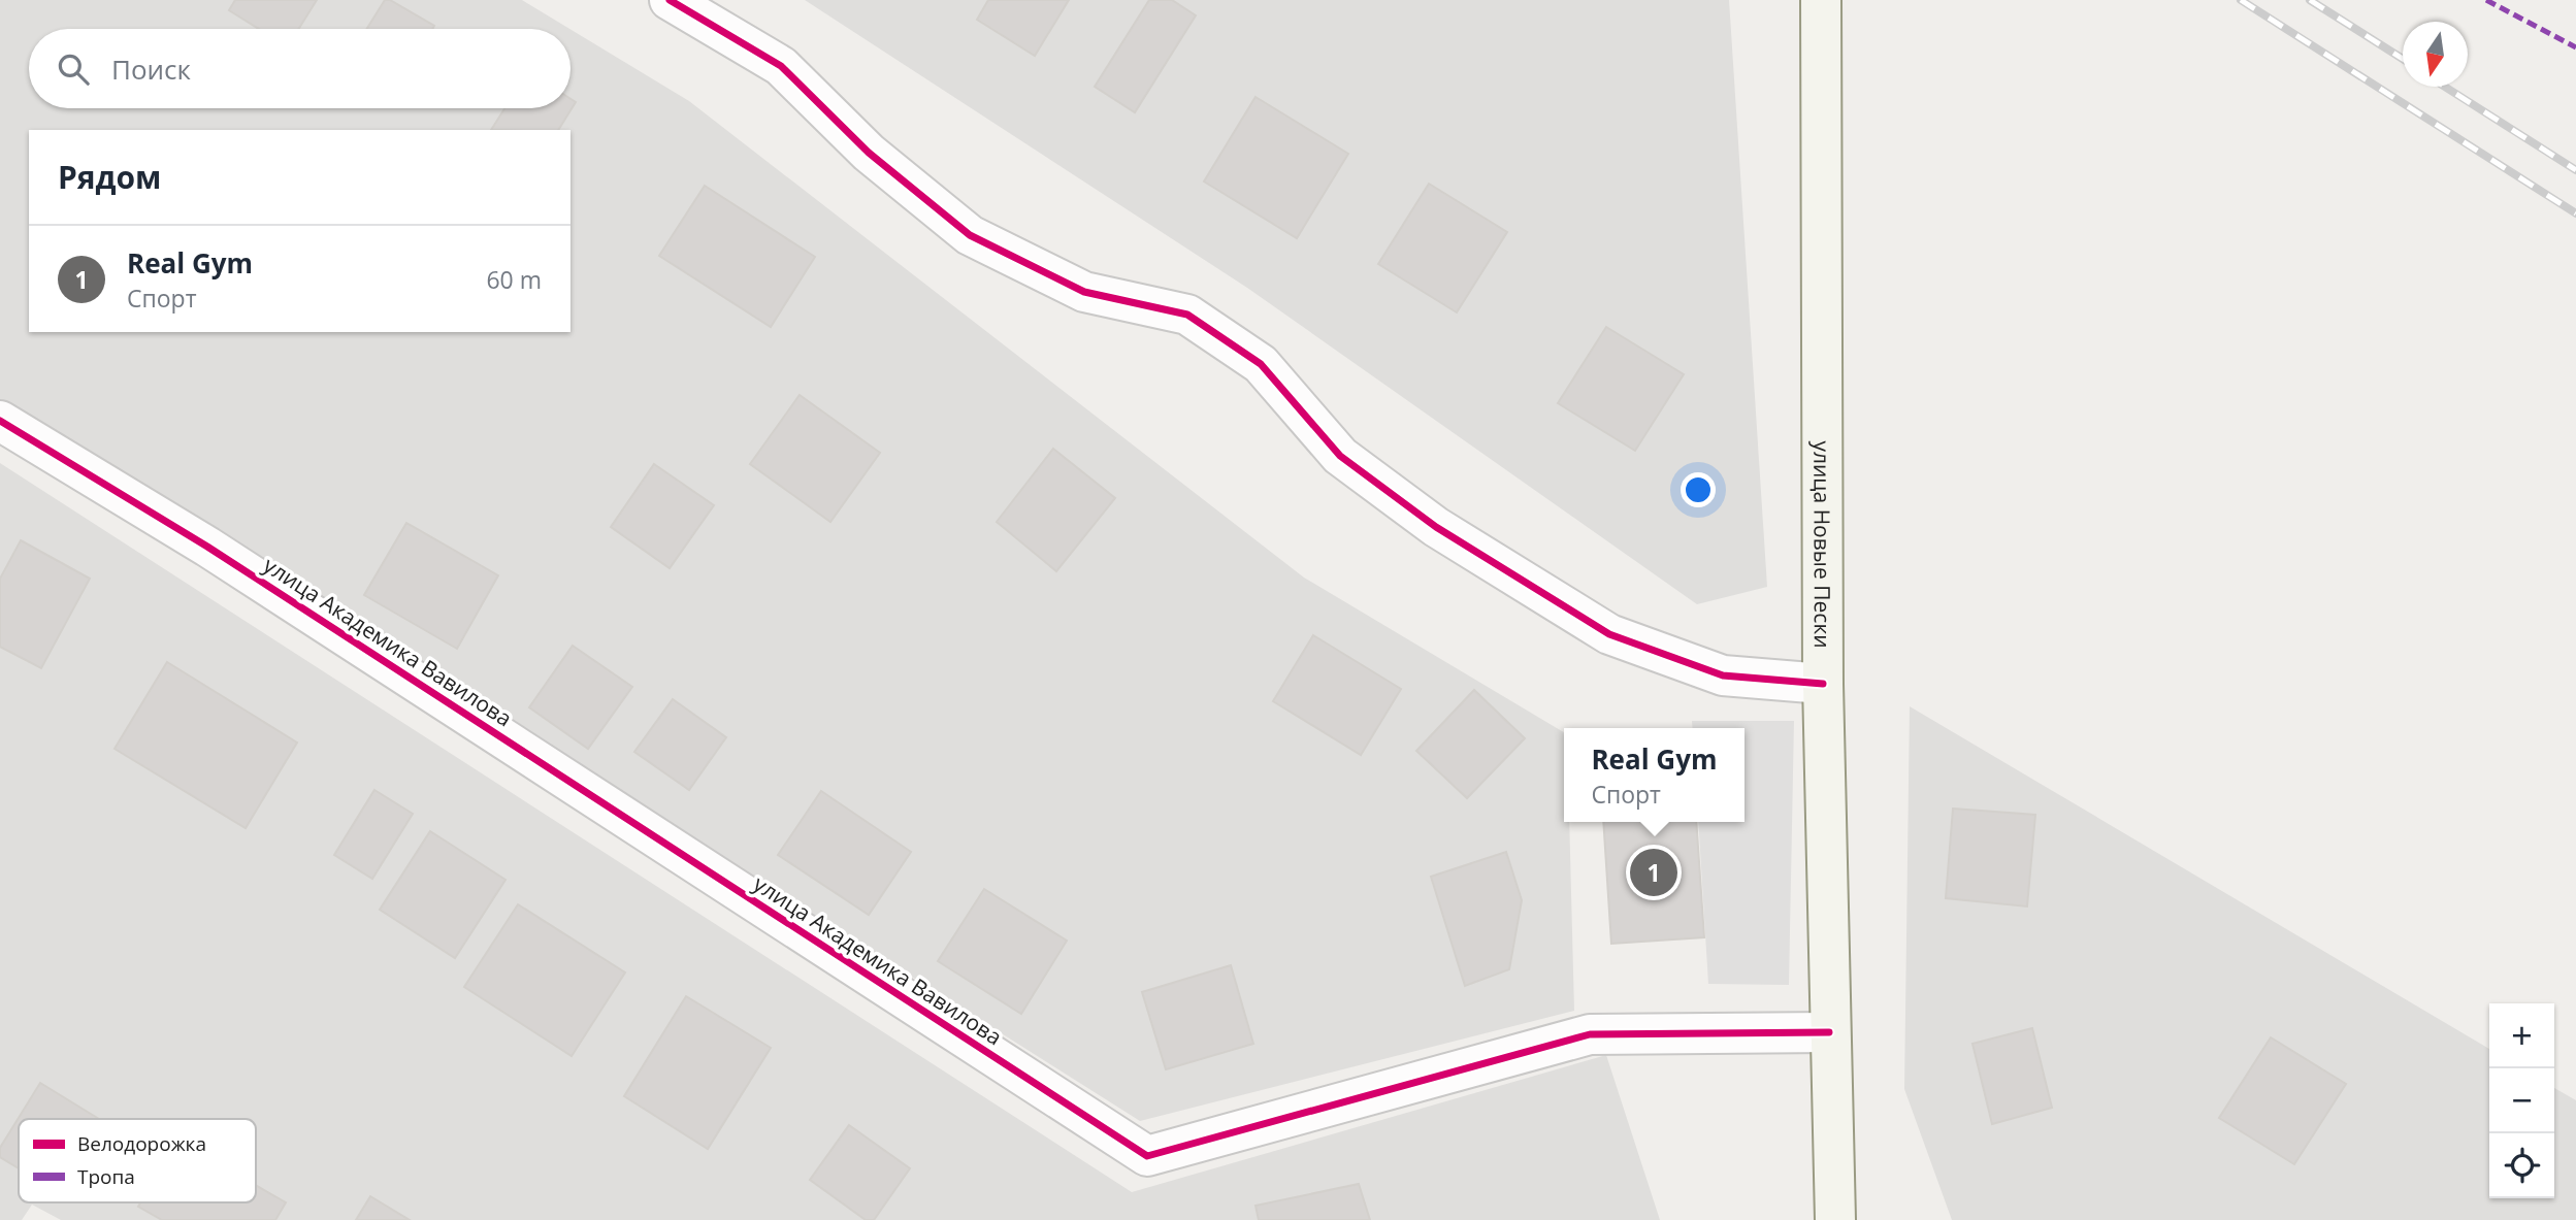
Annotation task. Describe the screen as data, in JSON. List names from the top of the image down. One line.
{"streets":{"main road":["улица Новые Пески"],"street":["улица Академика Вавилова"]},"crossings":[["улица Новые Пески","улица Академика Вавилова"]],"legend":["Велодорожка","Тропа"],"north":"bottom","page":{"search":"Поиск","heading":"Рядом","list":[{"mark":"1","name":"Real Gym","note":"Спорт","value":"60 m"}],"popup":["Real Gym","Спорт"],"pins":"1","map_buttons":["+","−"]}}
